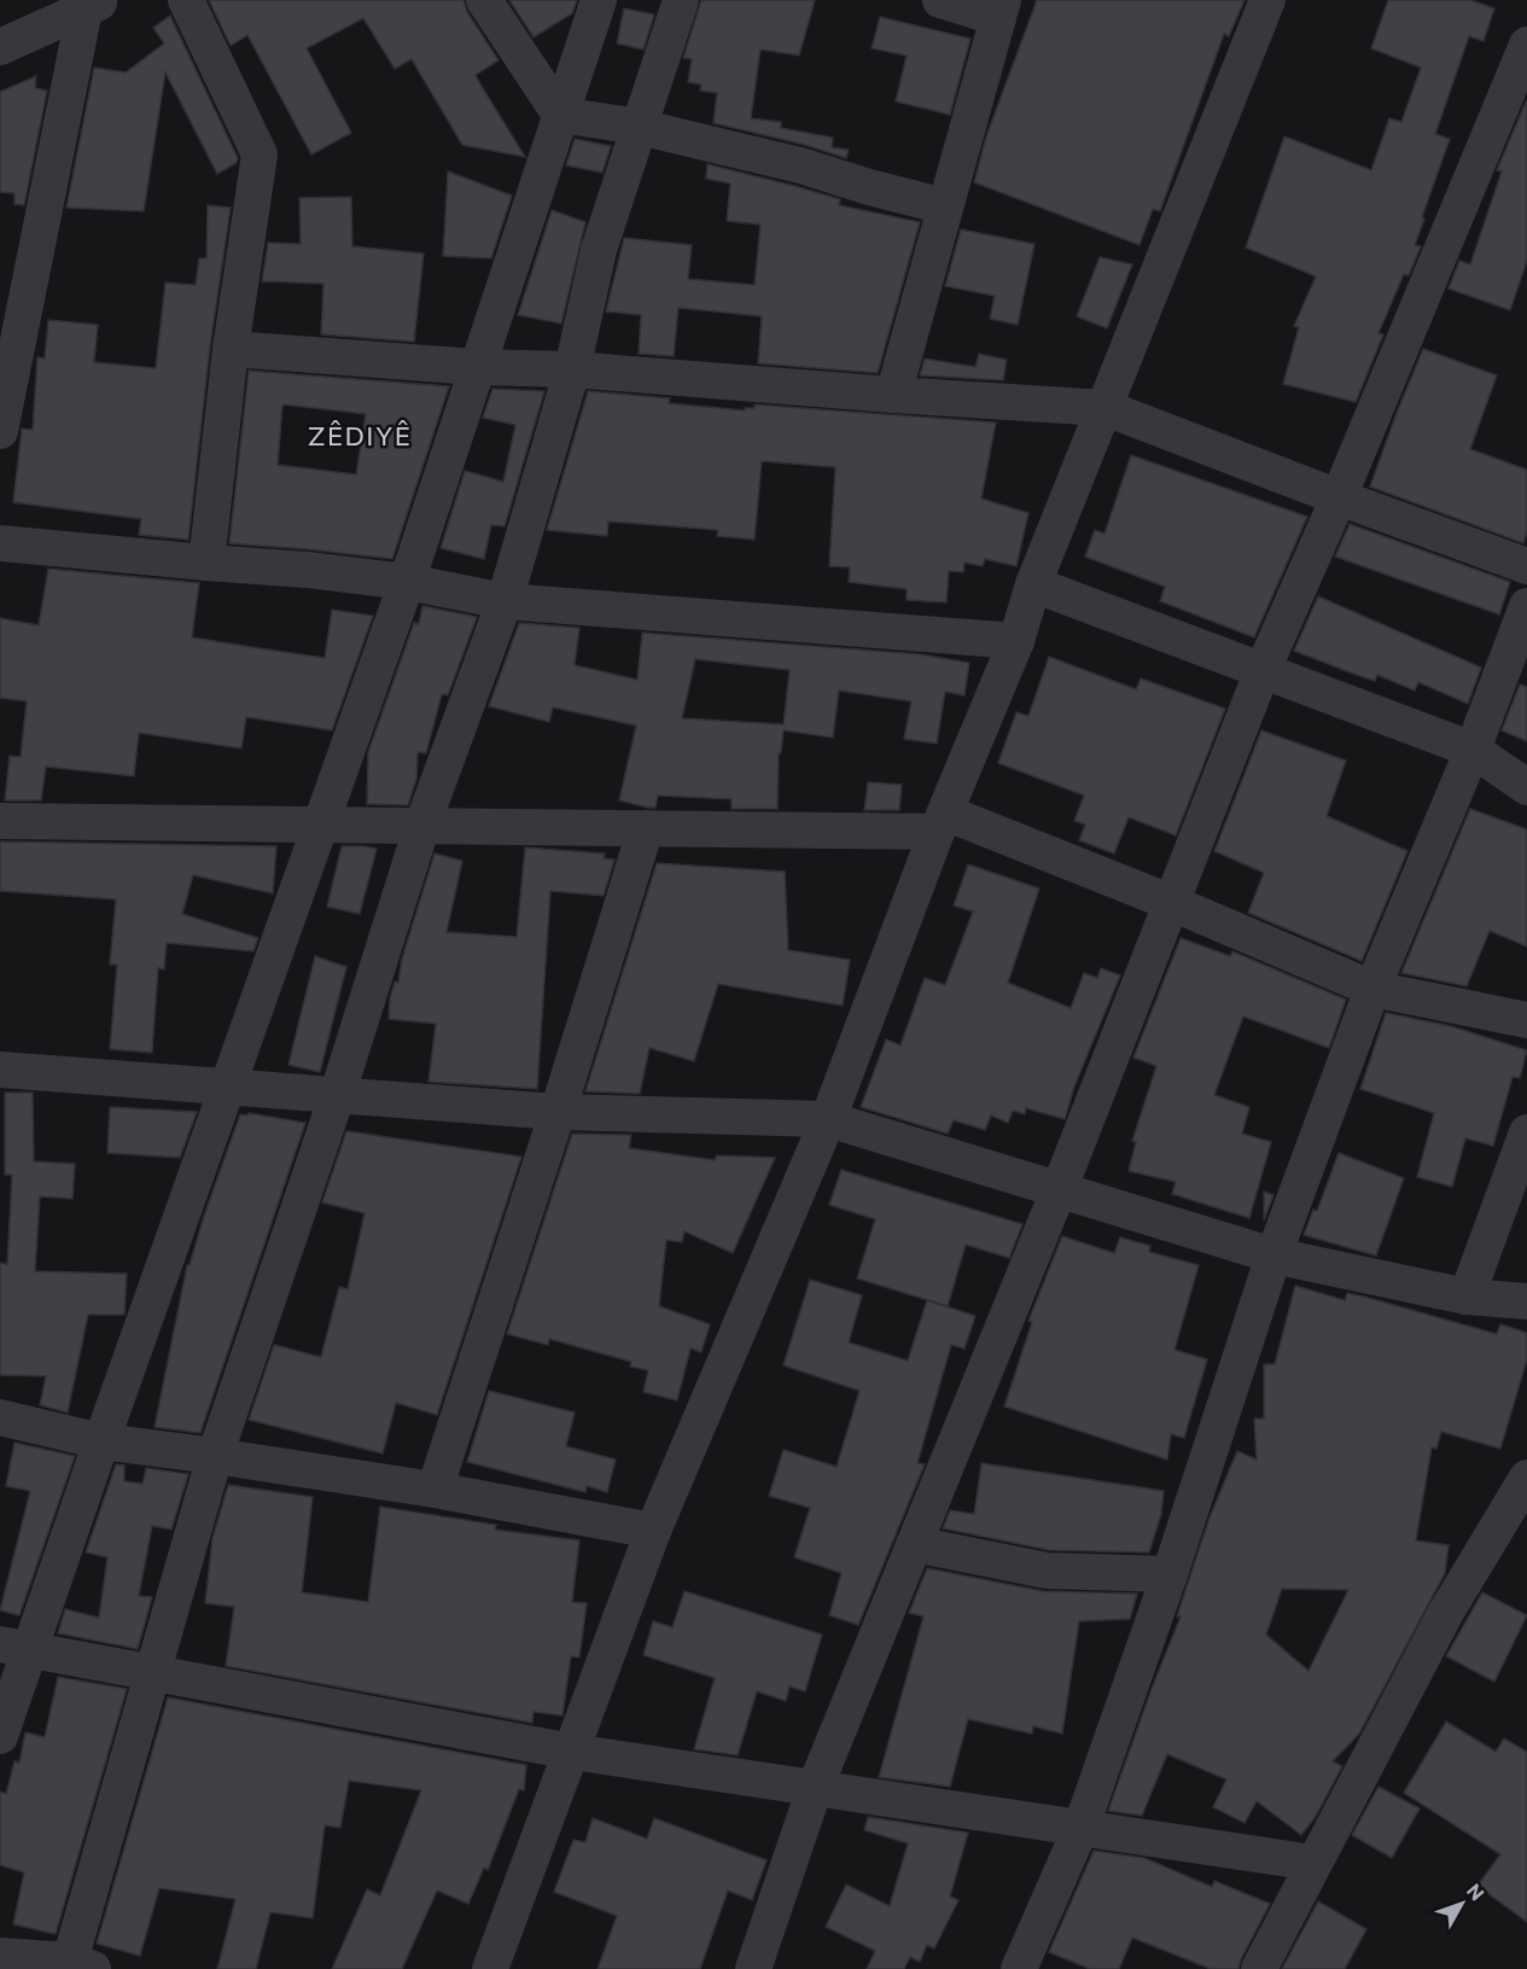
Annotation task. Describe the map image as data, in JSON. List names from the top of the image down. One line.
{"districts":["ZÊDIYÊ"],"north":"top right"}
